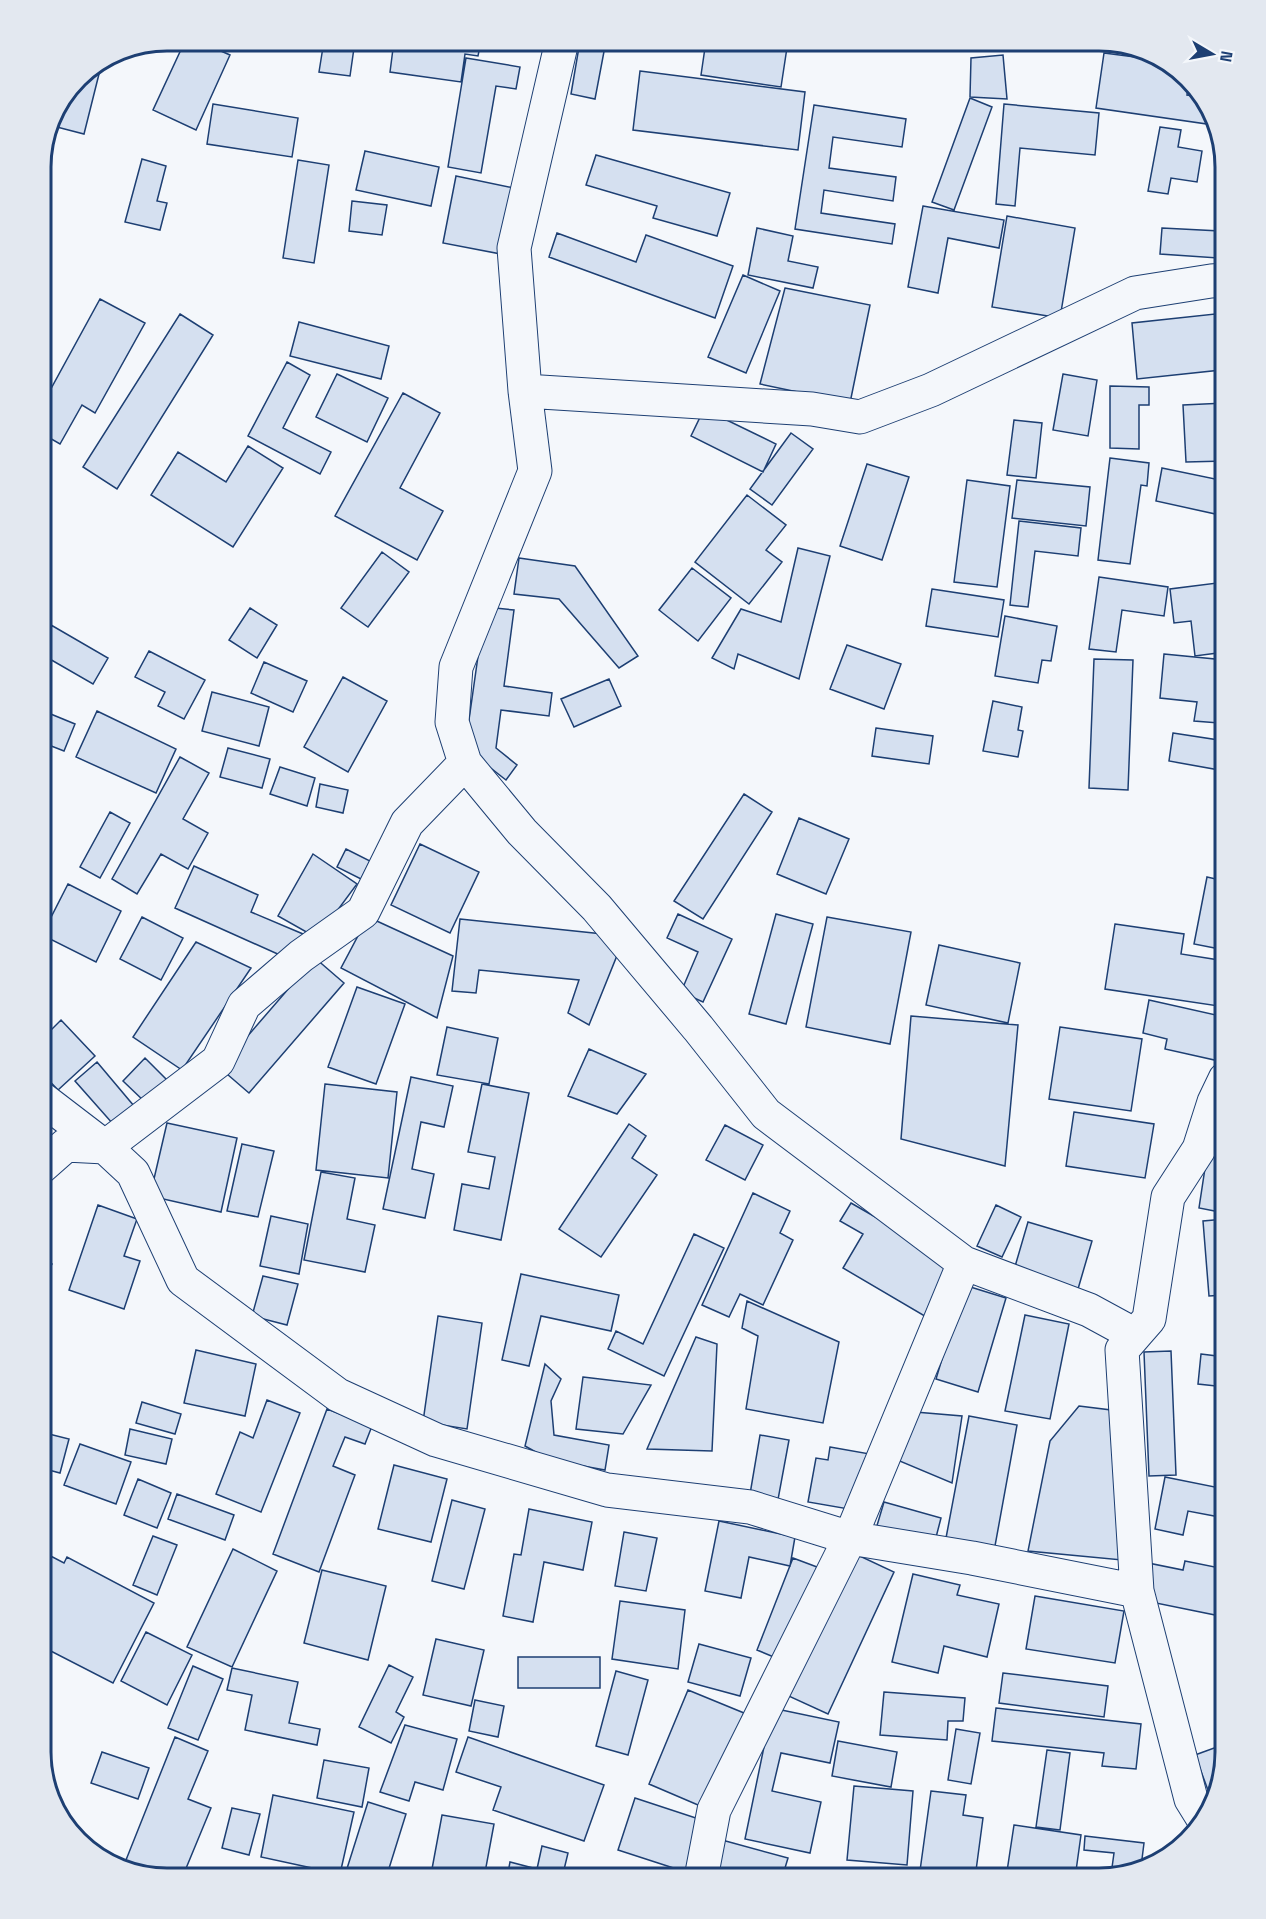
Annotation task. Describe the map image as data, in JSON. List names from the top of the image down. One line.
{"north":"right"}
